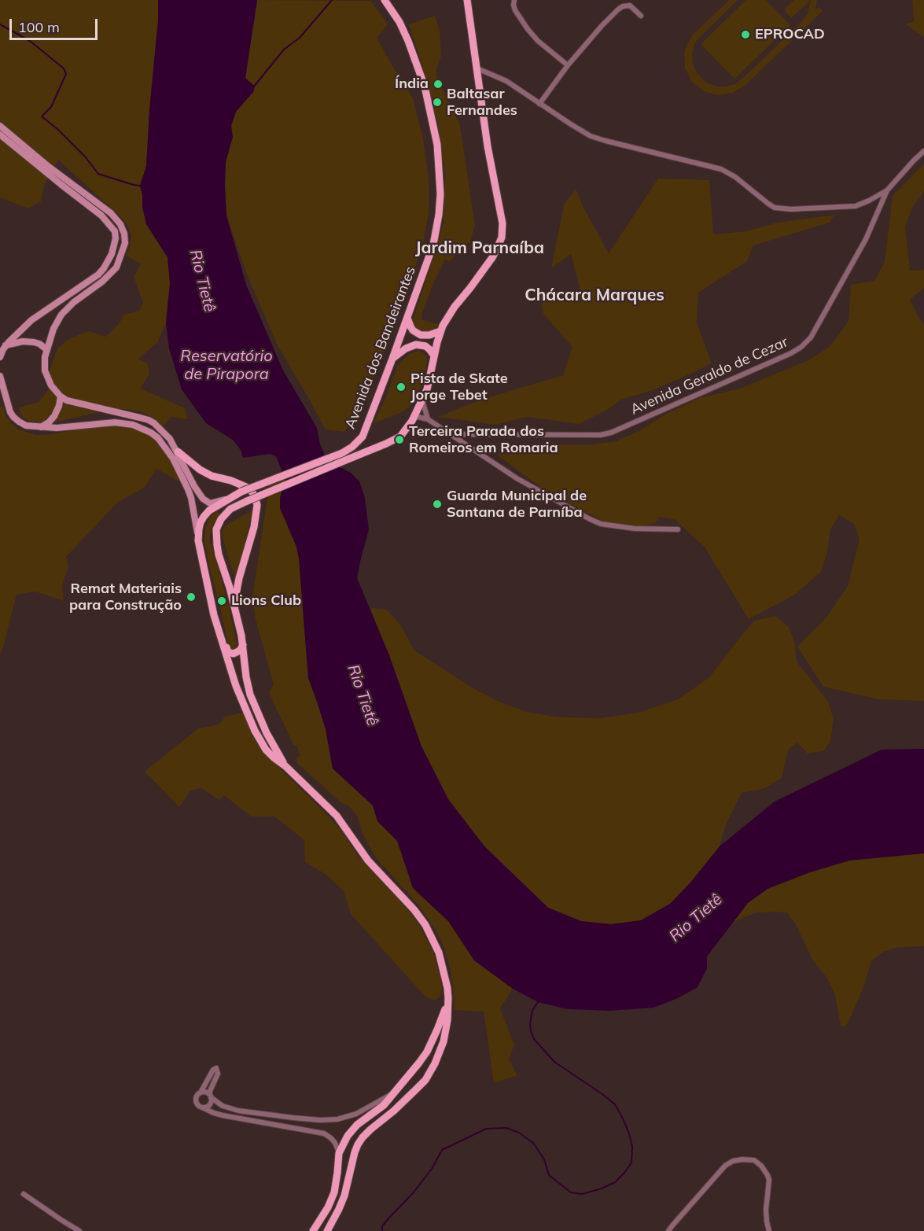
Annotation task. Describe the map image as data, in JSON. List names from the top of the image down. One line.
{"streets":{"main road":["Avenida dos Bandeirantes"],"street":["Avenida Geraldo de Cezar"]},"districts":["Jardim Parnaíba","Chácara Marques"],"water":["Rio Tietê","Reservatório de Pirapora"],"places":["EPROCAD","Índia","Baltasar Fernandes","Pista de Skate Jorge Tebet","Terceira Parada dos Romeiros em Romaria","Guarda Municipal de Santana de Parníba","Remat Materiais para Construção","Lions Club"],"scale_bar":"100 m"}
